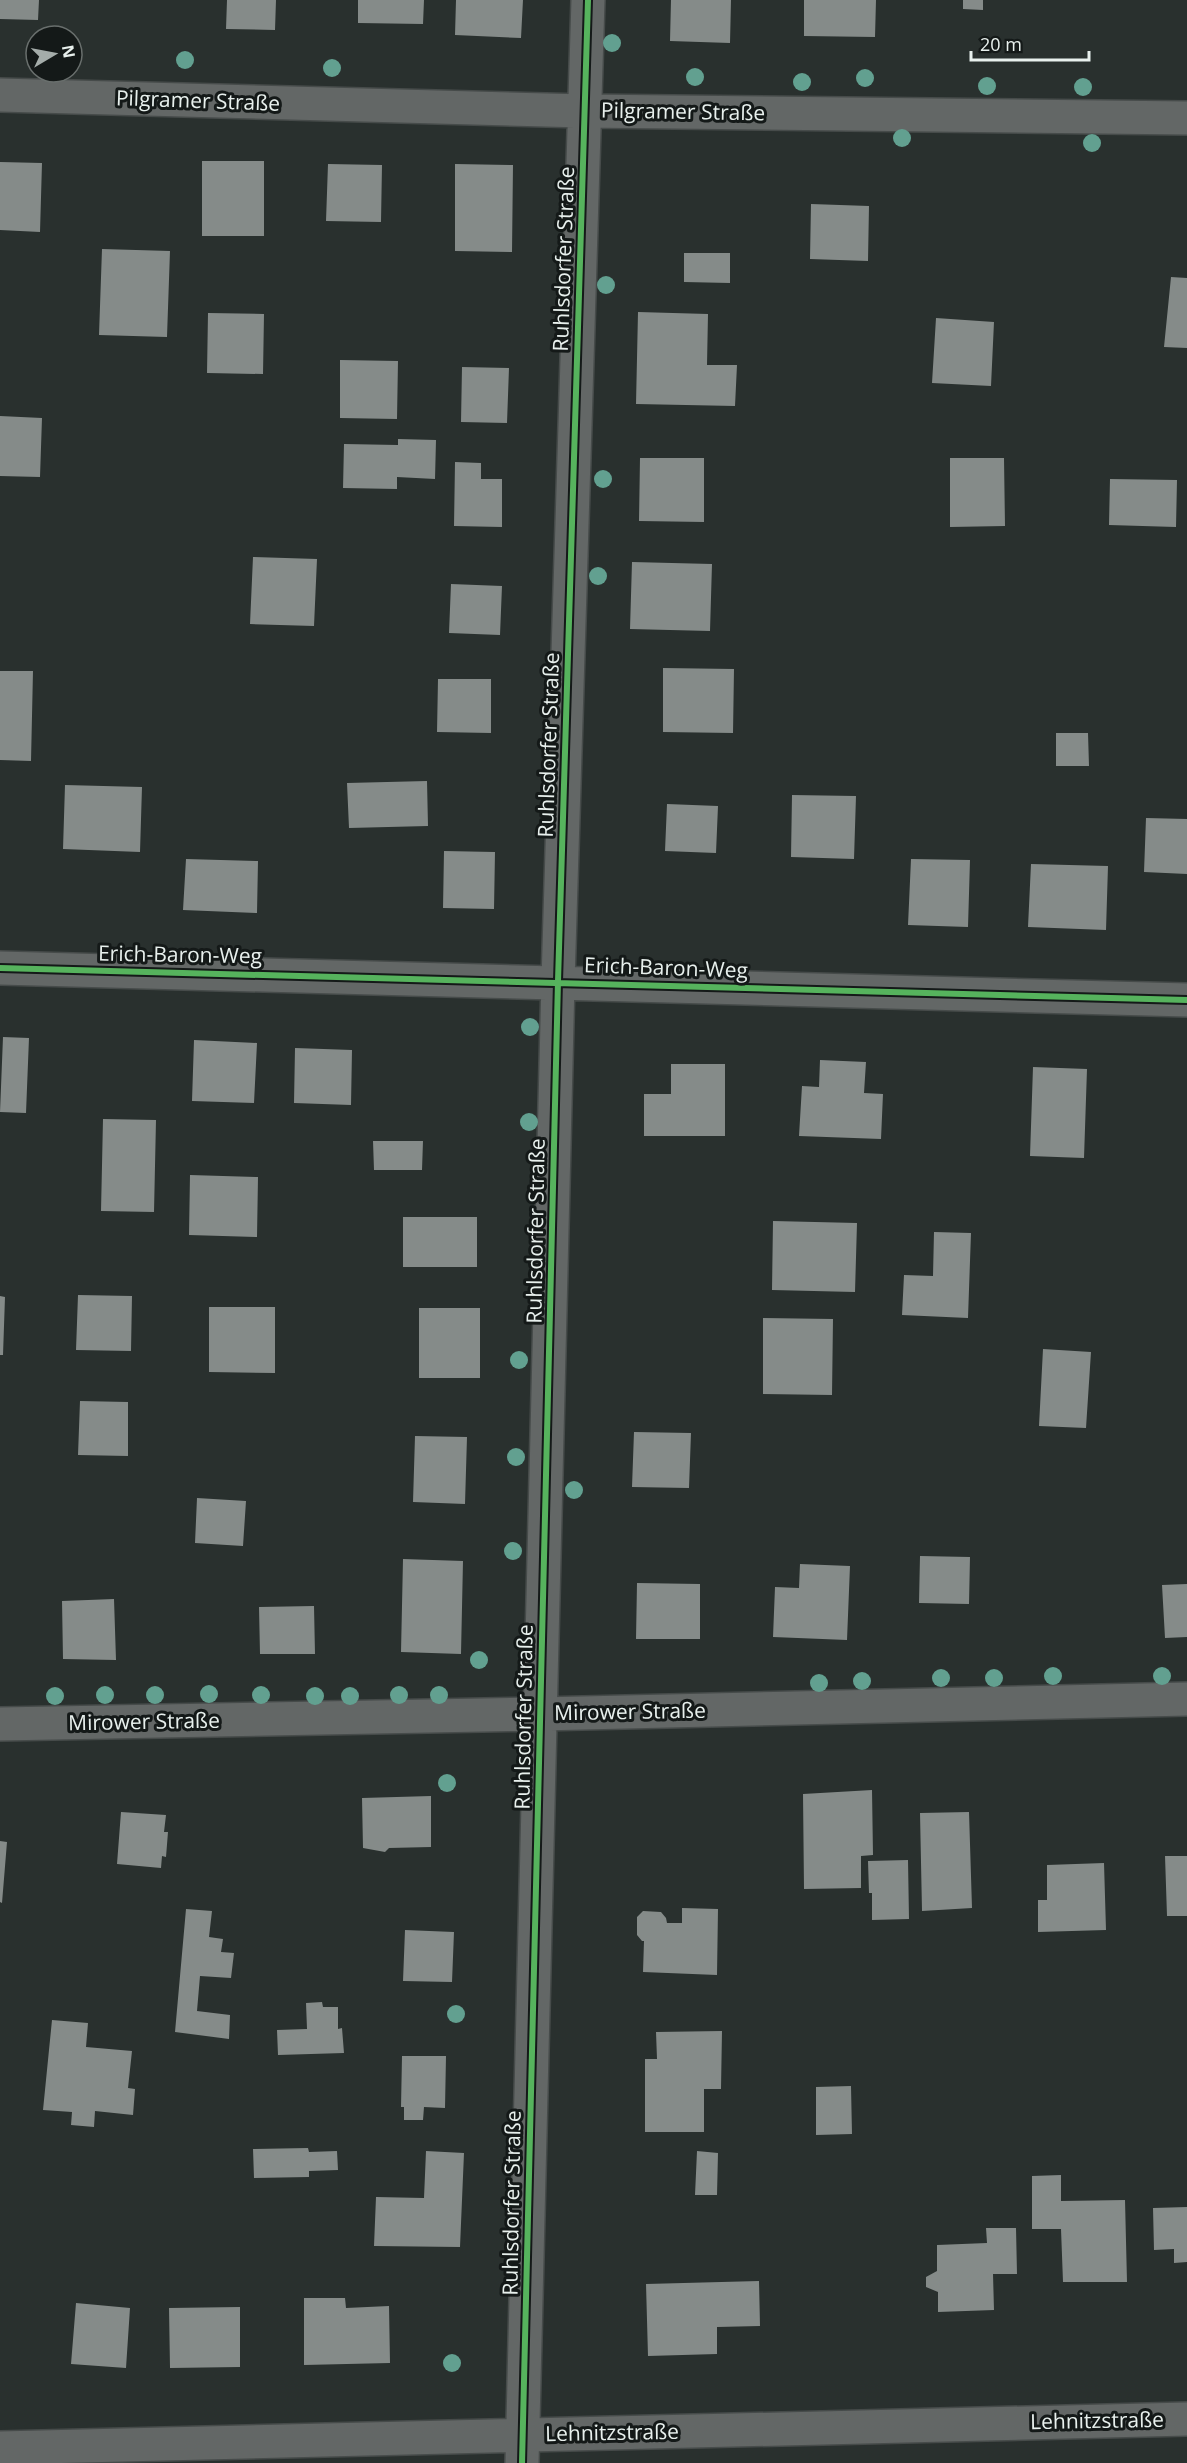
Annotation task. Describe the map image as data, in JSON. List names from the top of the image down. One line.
{"streets":{"street":["Pilgramer Straße","Ruhlsdorfer Straße","Erich-Baron-Weg","Mirower Straße","Lehnitzstraße"]},"crossings":[["Pilgramer Straße","Ruhlsdorfer Straße"],["Ruhlsdorfer Straße","Erich-Baron-Weg"],["Ruhlsdorfer Straße","Mirower Straße"],["Ruhlsdorfer Straße","Lehnitzstraße"]],"scale_bar":"20 m","north":"right"}
